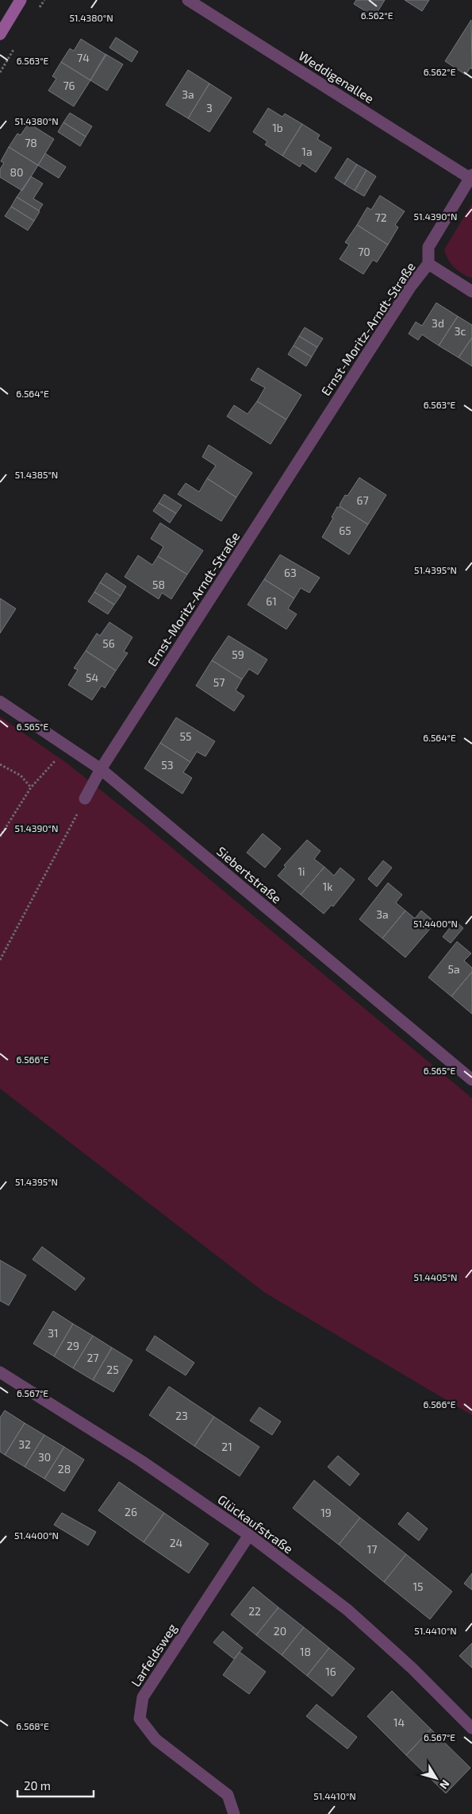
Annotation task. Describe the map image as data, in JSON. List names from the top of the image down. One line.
{"streets":{"street":["Weddigenallee","Ernst-Moritz-Arndt-Straße","Siebertstraße","Glückaufstraße","Larfeldsweg"]},"crossings":[["Ernst-Moritz-Arndt-Straße","Siebertstraße"],["Glückaufstraße","Larfeldsweg"]],"house_numbers":["74","76","3a","3","1b","78","1a","80","72","70","3d","3c","67","65","63","58","61","56","59","54","57","55","53","1i","1k","3a","5a","31","29","27","25","23","32","21","30","28","26","19","24","17","15","22","20","18","16","14"],"scale_bar":"20 m","north":"bottom right","coordinates":["6.562°E","51.4380°N","6.563°E","51.4390°N","6.564°E","51.4385°N","51.4395°N","6.565°E","51.4400°N","6.566°E","51.4405°N","6.567°E","51.4410°N","6.568°E"]}
